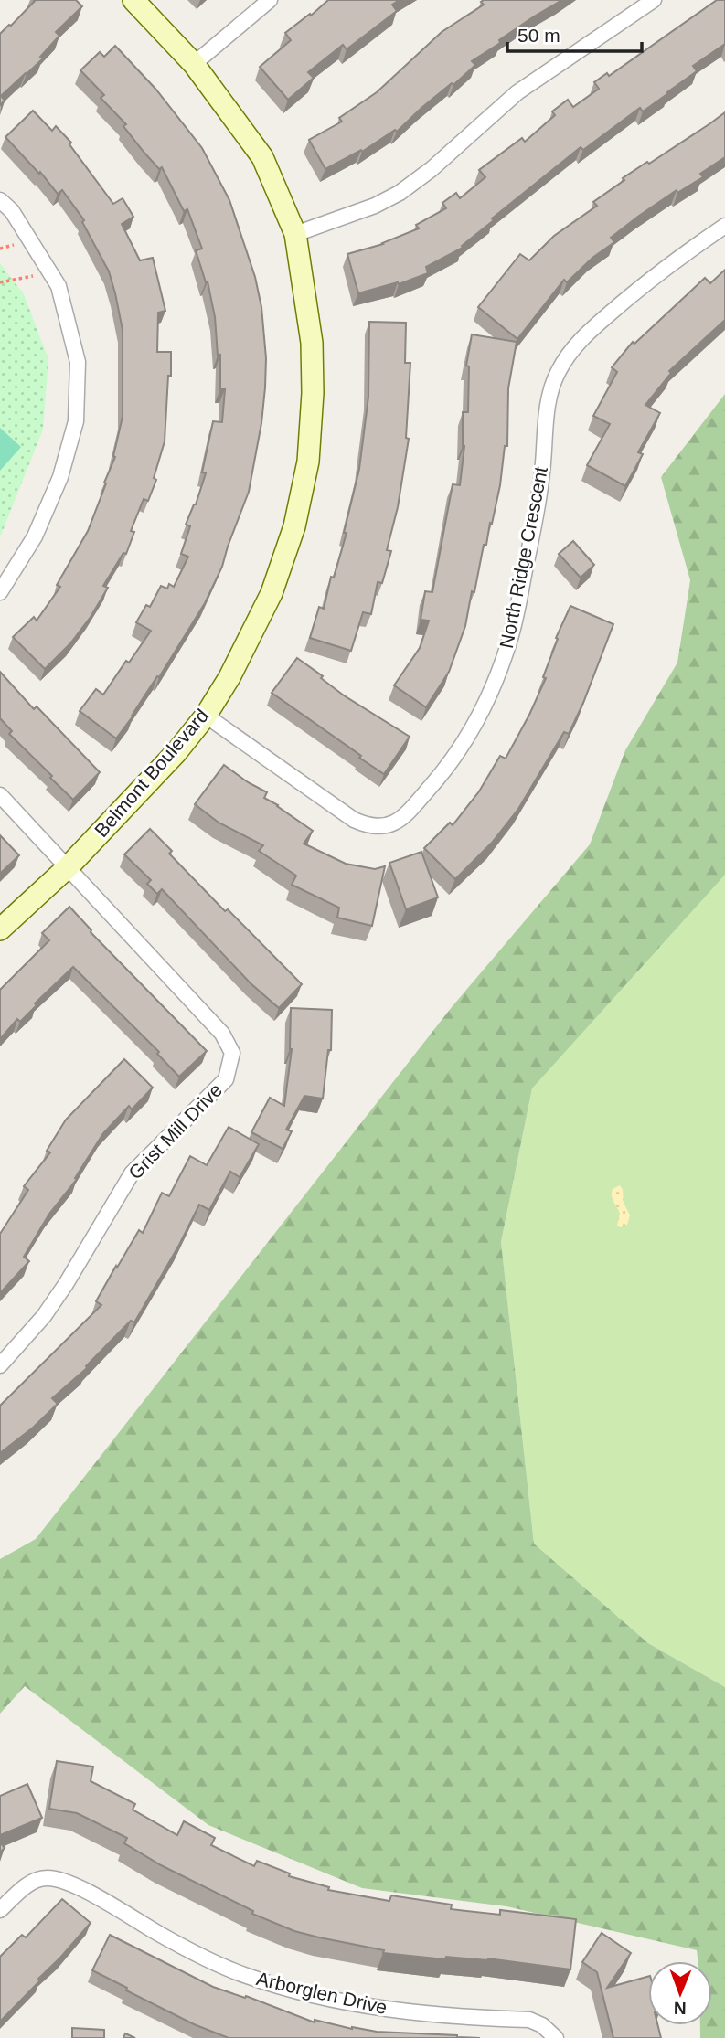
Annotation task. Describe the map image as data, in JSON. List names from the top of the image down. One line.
{"streets":{"street":["North Ridge Crescent","Belmont Boulevard","Grist Mill Drive","Arborglen Drive"]},"crossings":[["North Ridge Crescent","Belmont Boulevard"],["Belmont Boulevard","Grist Mill Drive"]],"scale_bar":"50 m","north":"bottom"}
